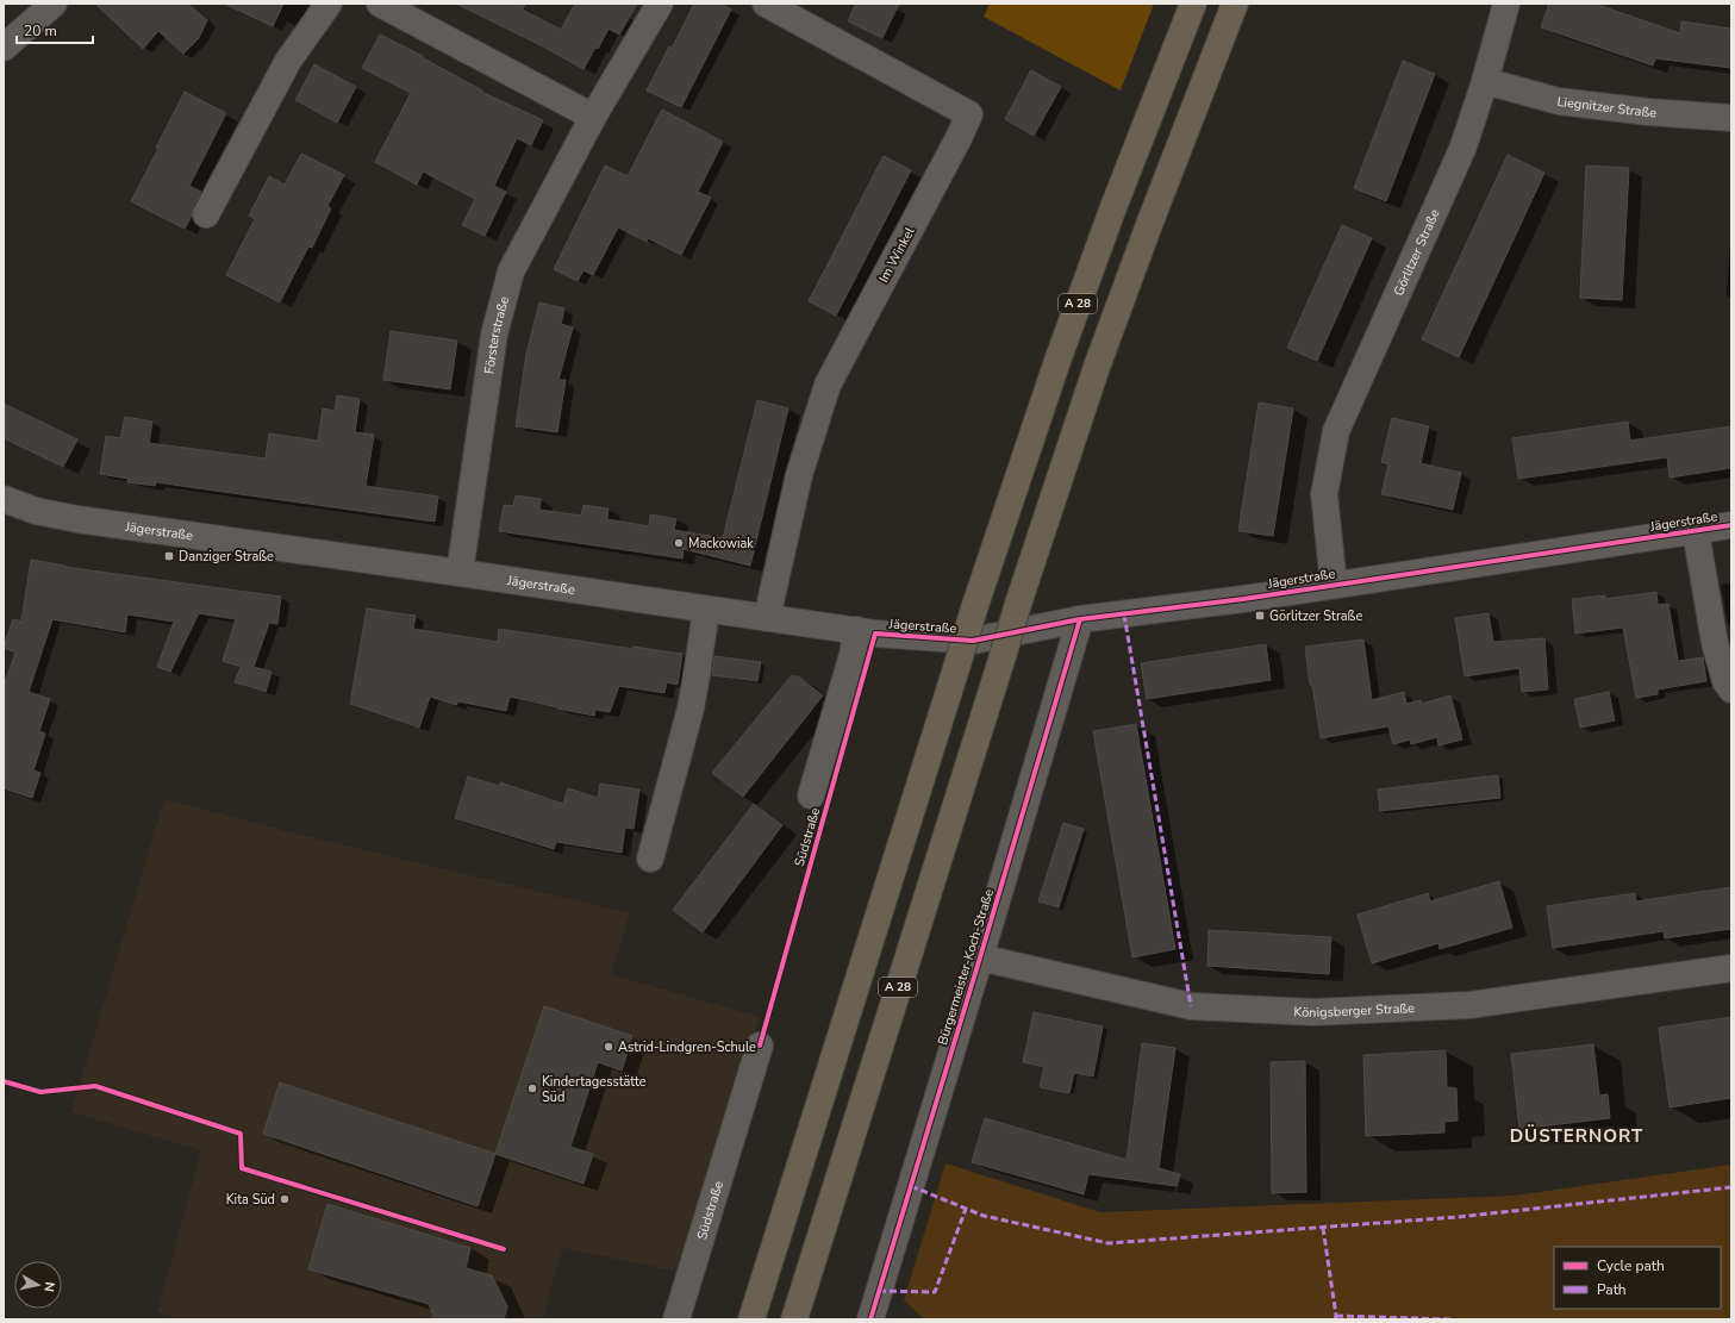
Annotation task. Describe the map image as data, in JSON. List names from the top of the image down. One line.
{"streets":{"highway":["A 28"],"street":["Liegnitzer Straße","Görlitzer Straße","Im Winkel","Försterstraße","Jägerstraße","Südstraße","Bürgermeister-Koch-Straße","Königsberger Straße"]},"crossings":[["Liegnitzer Straße","Görlitzer Straße"],["Görlitzer Straße","Jägerstraße"],["Im Winkel","Jägerstraße"],["Försterstraße","Jägerstraße"],["Jägerstraße","Bürgermeister-Koch-Straße"],["Bürgermeister-Koch-Straße","Königsberger Straße"]],"districts":["DÜSTERNORT"],"places":{"other":["Mackowiak","Astrid-Lindgren-Schule","Kindertagesstätte Süd","Kita Süd"],"transit":["Danziger Straße","Görlitzer Straße"]},"legend":["Cycle path","Path"],"scale_bar":"20 m","north":"right"}
